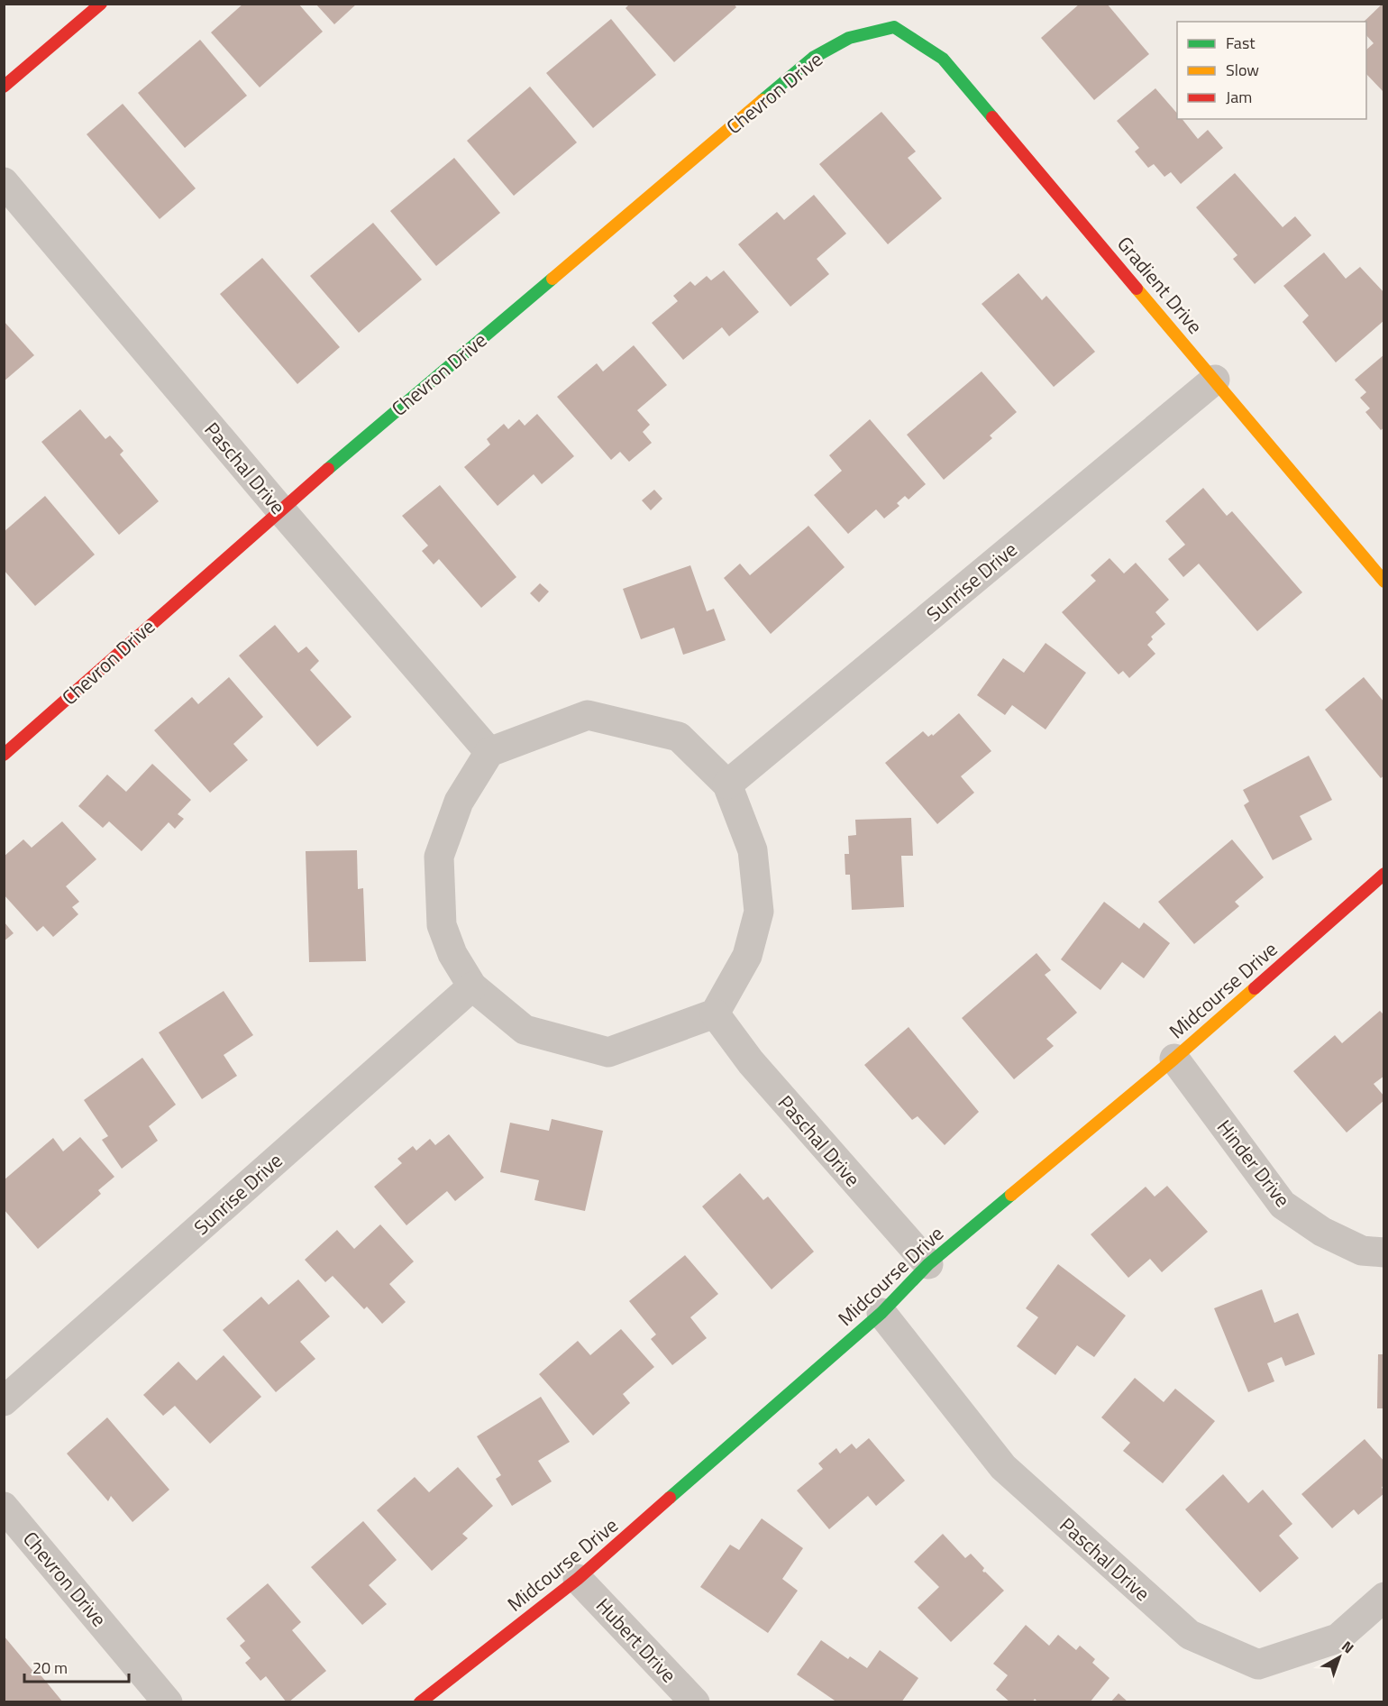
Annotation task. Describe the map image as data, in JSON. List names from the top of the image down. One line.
{"streets":{"street":["Chevron Drive","Gradient Drive","Paschal Drive","Sunrise Drive","Midcourse Drive","Hinder Drive","Hubert Drive"]},"crossings":[["Chevron Drive","Gradient Drive"],["Chevron Drive","Paschal Drive"],["Gradient Drive","Sunrise Drive"],["Paschal Drive","Midcourse Drive"],["Midcourse Drive","Hinder Drive"],["Midcourse Drive","Hubert Drive"]],"legend":["Fast","Slow","Jam"],"scale_bar":"20 m","north":"top right"}
